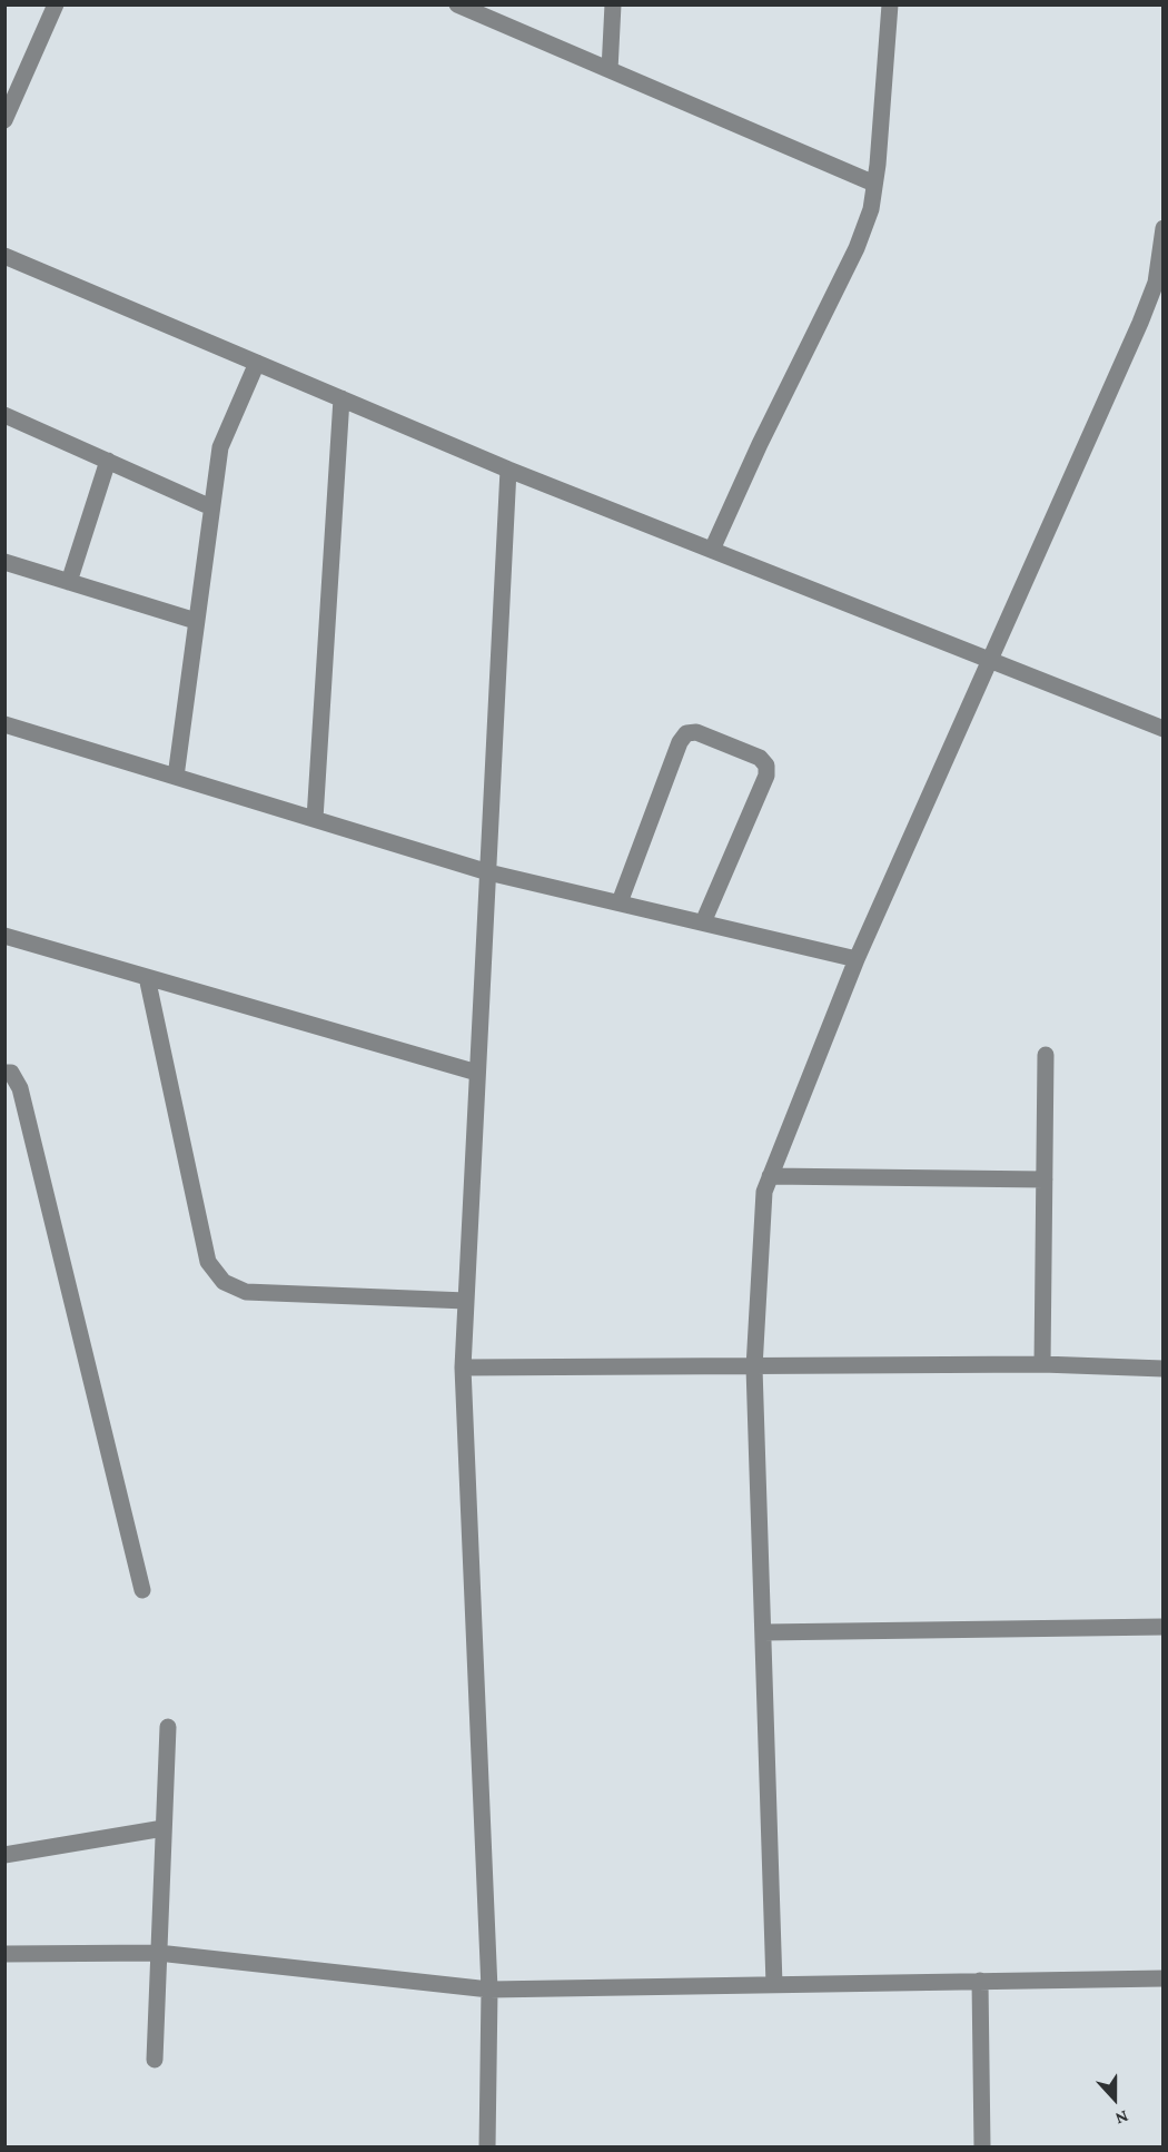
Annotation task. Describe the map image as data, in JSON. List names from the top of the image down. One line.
{"north":"bottom"}
